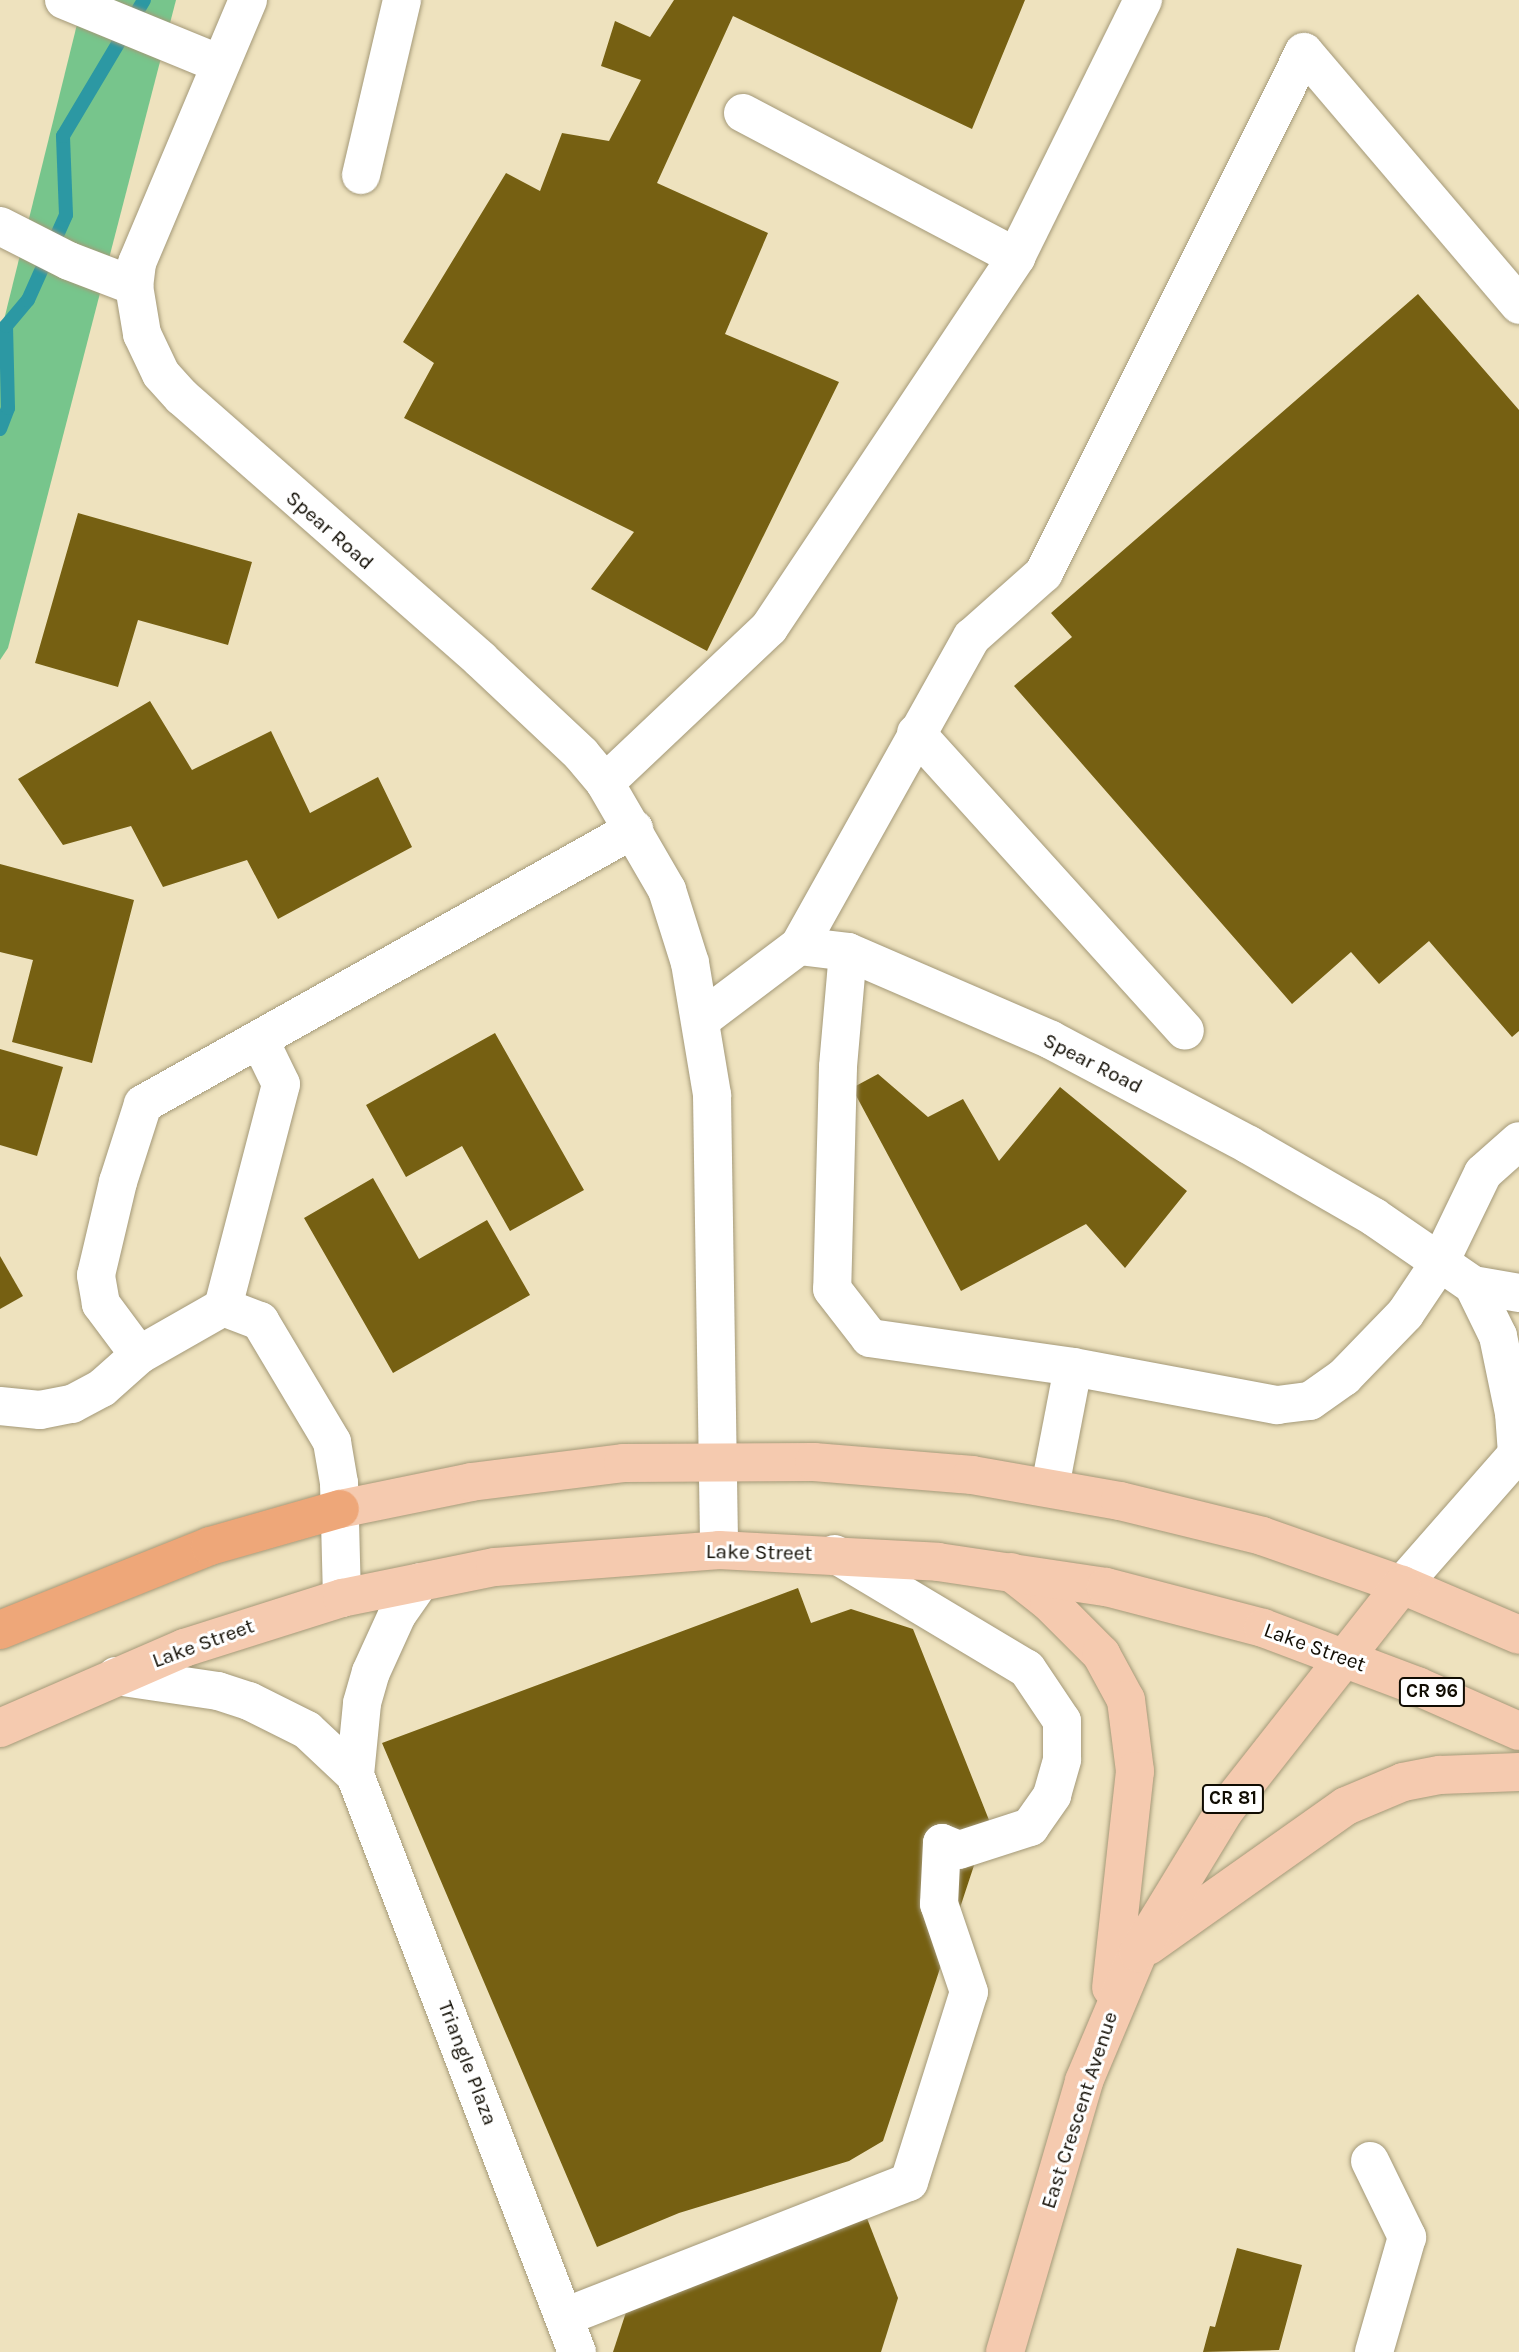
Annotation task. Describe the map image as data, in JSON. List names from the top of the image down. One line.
{"streets":{"main road":["Lake Street","CR 96","CR 81","East Crescent Avenue"],"street":["Spear Road","Triangle Plaza"]},"crossings":[["Spear Road","Lake Street"],["Lake Street","Triangle Plaza"],["Lake Street","East Crescent Avenue"]]}
